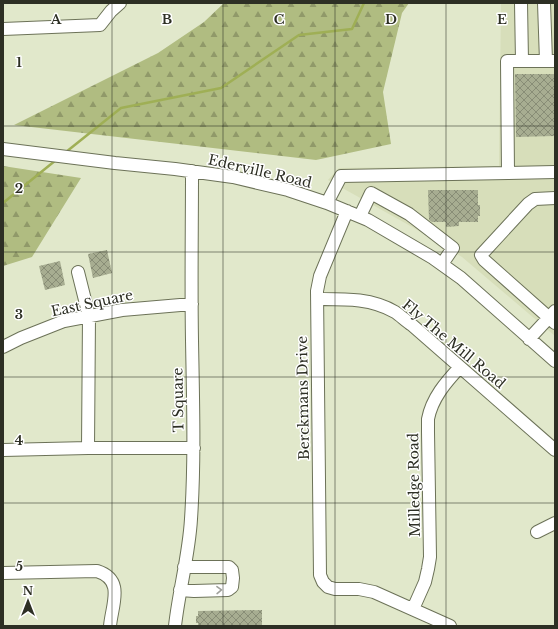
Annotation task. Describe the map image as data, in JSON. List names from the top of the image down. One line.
{"streets":{"street":["Ederville Road","East Square","Fly The Mill Road","Berckmans Drive","T Square","Milledge Road"]},"crossings":[["Ederville Road","Berckmans Drive"],["Ederville Road","T Square"],["East Square","T Square"],["Fly The Mill Road","Berckmans Drive"],["Fly The Mill Road","Milledge Road"],["Berckmans Drive","Milledge Road"]],"north":"top","grid":{"columns":["A","B","C","D","E"],"rows":["1","2","3","4","5"]}}
